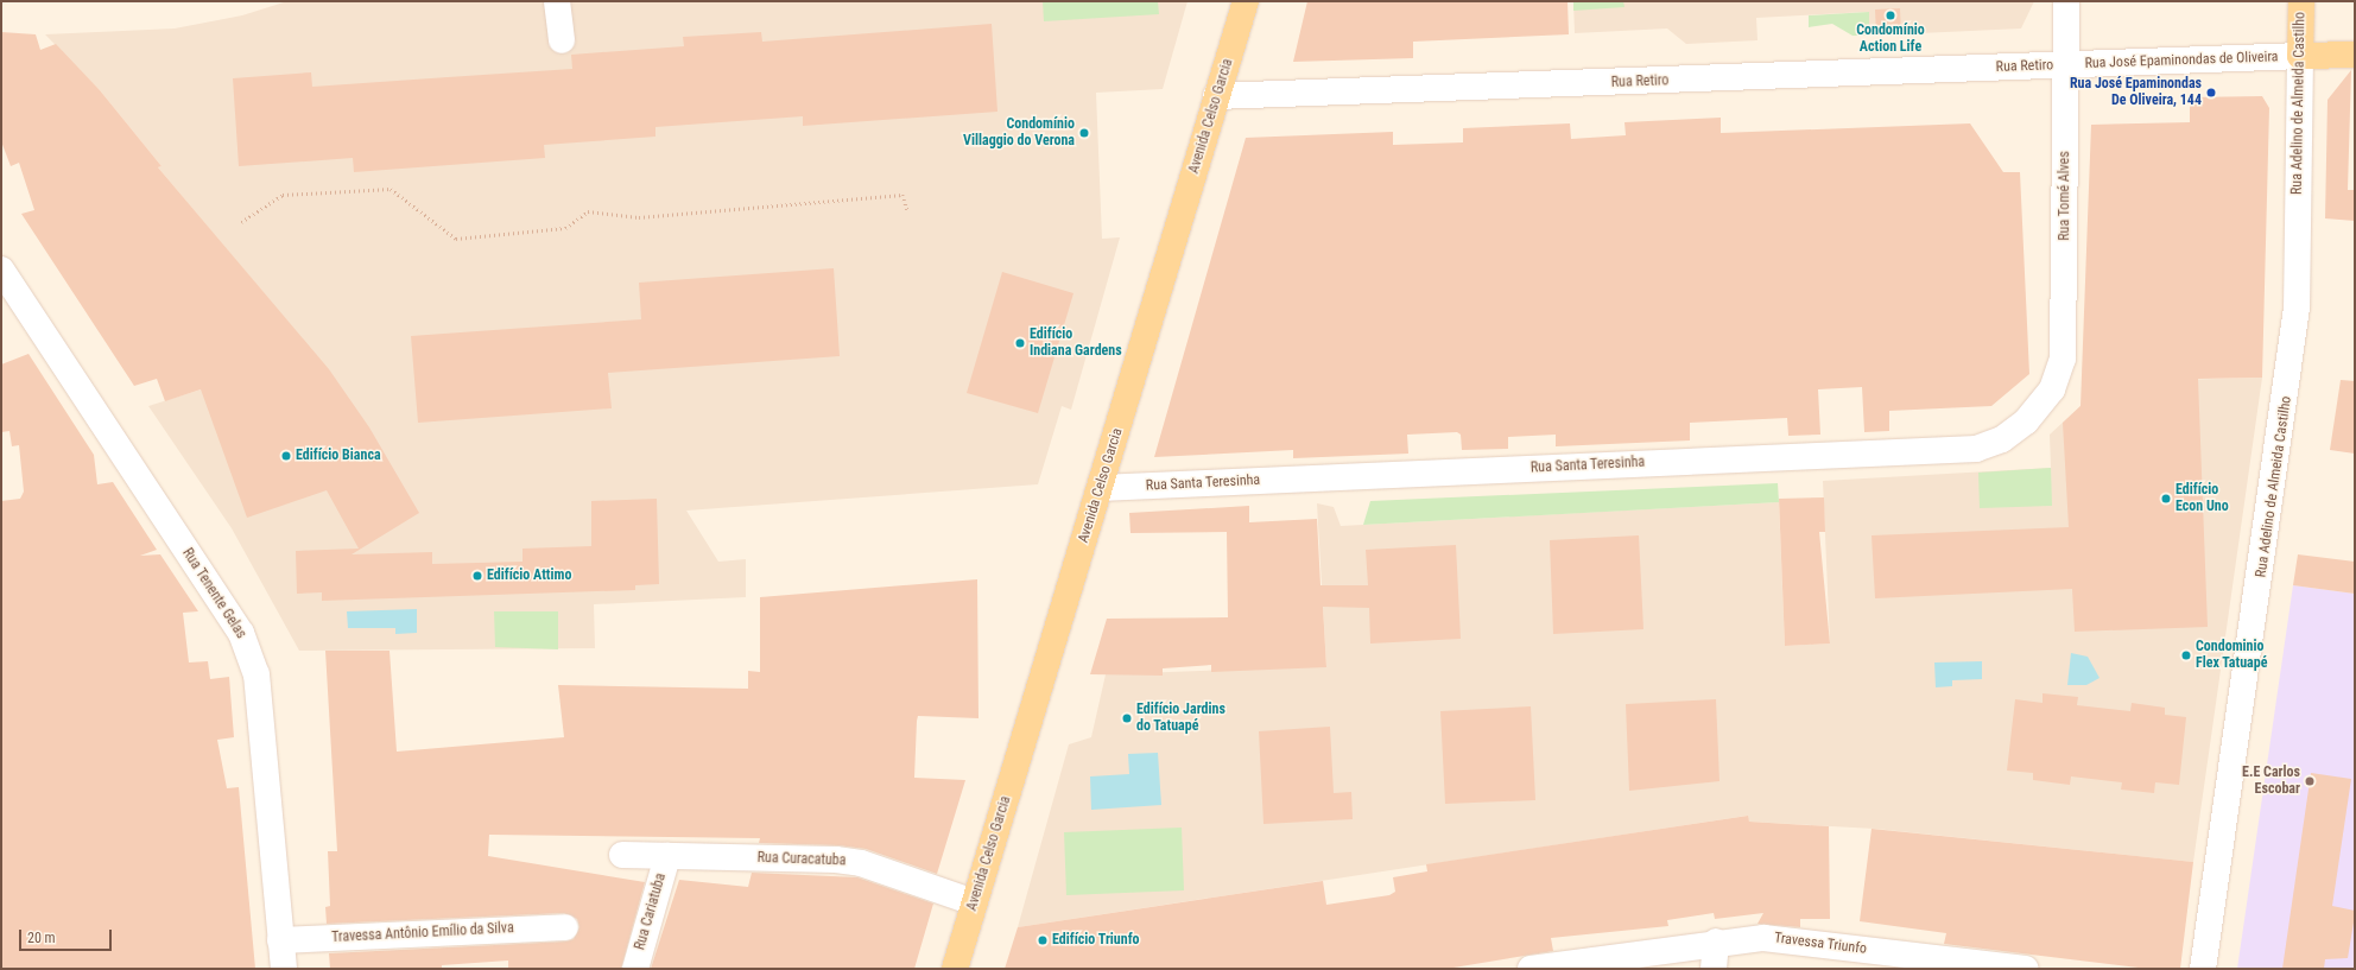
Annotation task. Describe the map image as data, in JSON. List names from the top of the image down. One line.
{"streets":{"main road":["Rua José Epaminondas de Oliveira","Rua Adelino de Almeida Castilho","Avenida Celso Garcia"],"street":["Rua Retiro","Rua Tomé Alves","Rua Santa Teresinha","Rua Tenente Gelas","Rua Curacatuba","Rua Cariatuba","Travessa Antônio Emílio da Silva","Travessa Triunfo"]},"crossings":[["Rua José Epaminondas de Oliveira","Rua Retiro"],["Rua José Epaminondas de Oliveira","Rua Adelino de Almeida Castilho"],["Rua José Epaminondas de Oliveira","Rua Tomé Alves"],["Rua Retiro","Avenida Celso Garcia"],["Rua Retiro","Rua Tomé Alves"],["Avenida Celso Garcia","Rua Santa Teresinha"],["Avenida Celso Garcia","Rua Curacatuba"],["Rua Tomé Alves","Rua Santa Teresinha"],["Rua Tenente Gelas","Travessa Antônio Emílio da Silva"],["Rua Curacatuba","Rua Cariatuba"]],"places":["Condomínio Action Life","Rua José Epaminondas De Oliveira, 144","Condomínio Villaggio do Verona","Edifício Indiana Gardens","Edifício Bianca","Edifício Econ Uno","Edifício Attimo","Condominio Flex Tatuapé","Edifício Jardins do Tatuapé","E.E Carlos Escobar","Edifício Triunfo"],"scale_bar":"20 m"}
